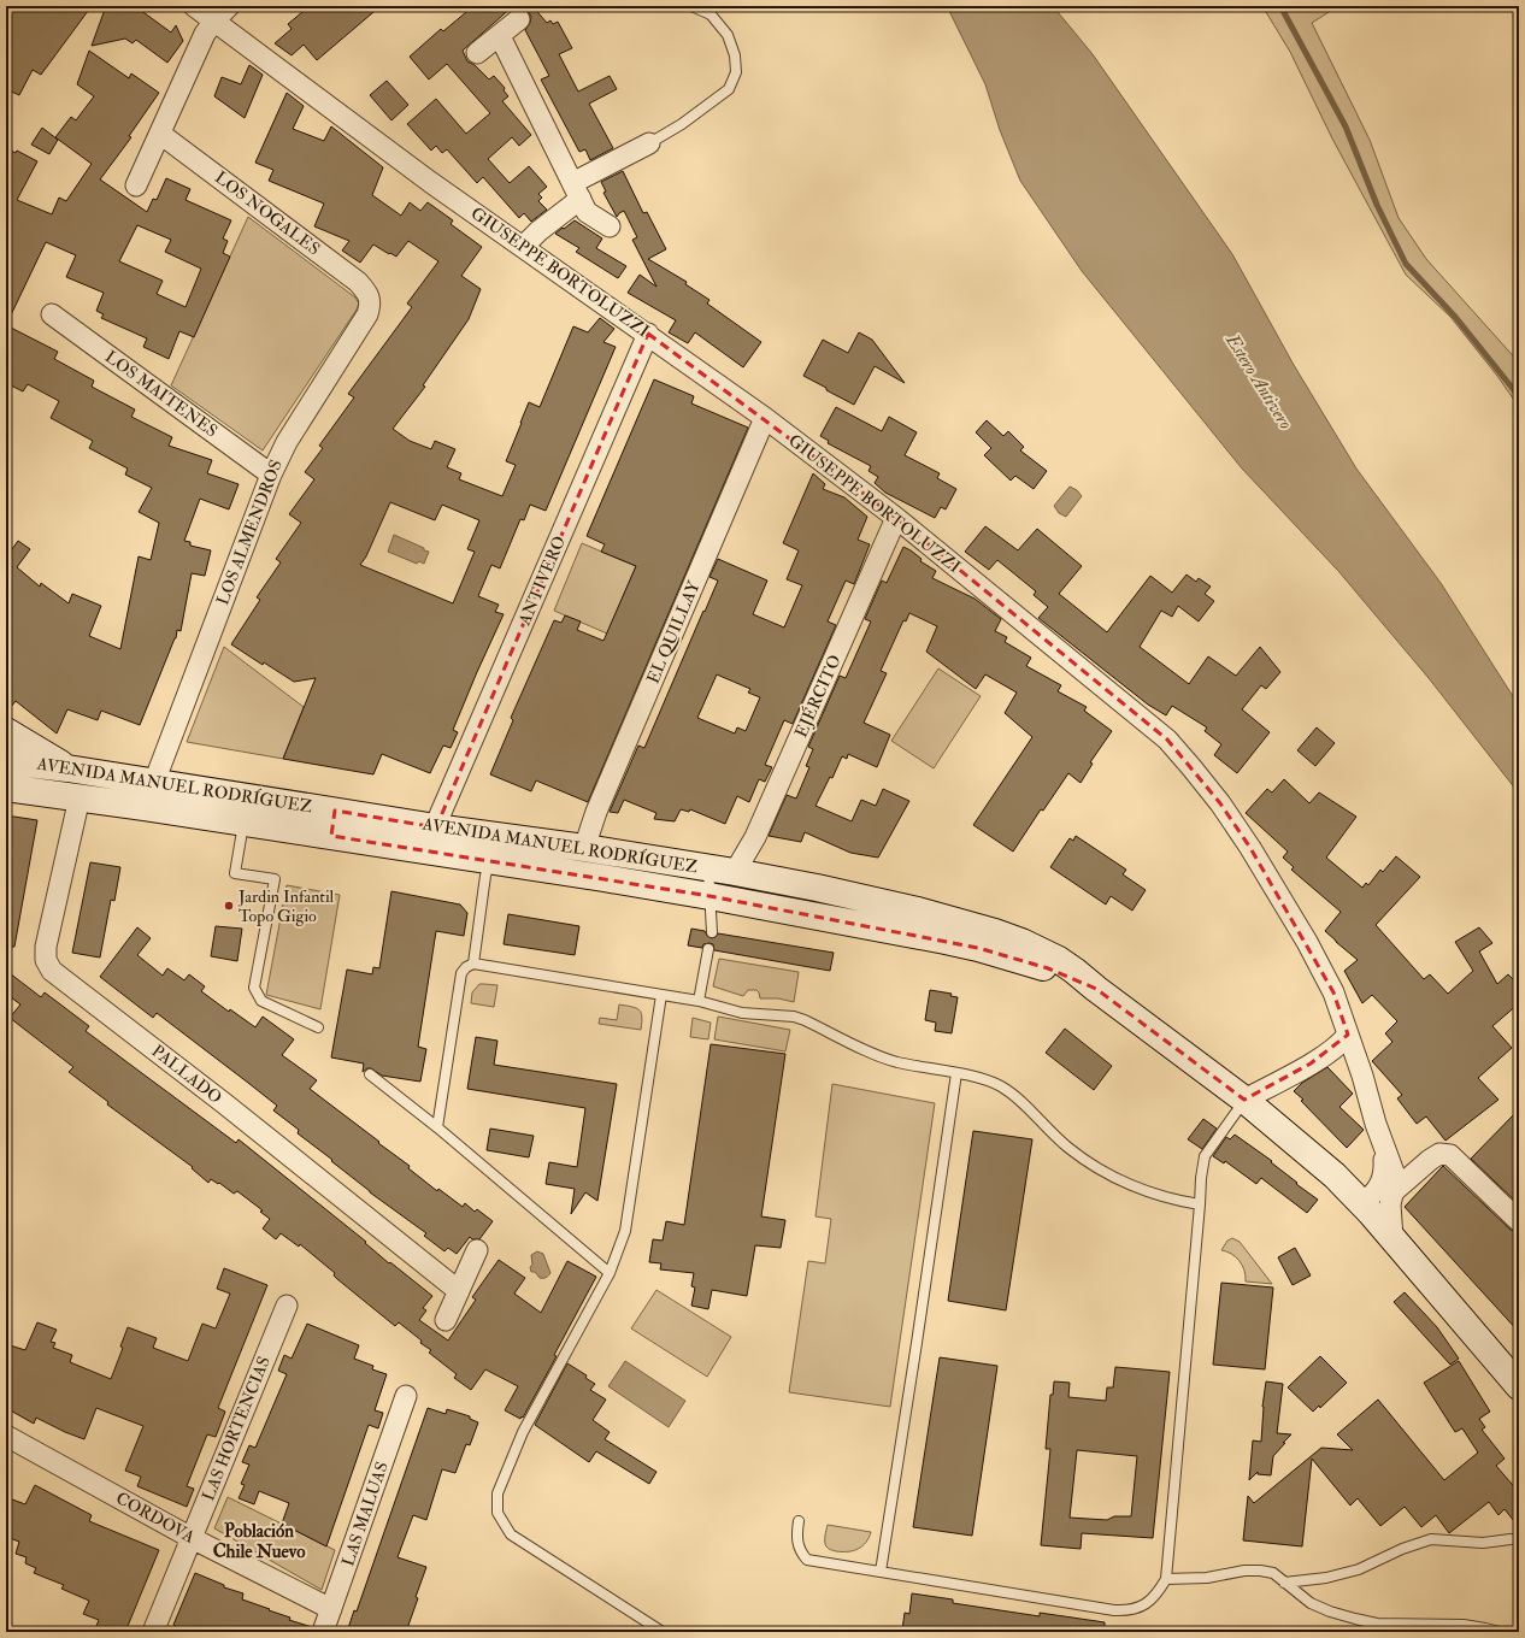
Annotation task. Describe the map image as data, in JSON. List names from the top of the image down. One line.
{"streets":{"main road":["AVENIDA MANUEL RODRÍGUEZ"],"street":["LOS NOGALES","GIUSEPPE BORTOLUZZI","LOS MAITENES","LOS ALMENDROS","ANTIVERO","EL QUILLAY","EJÉRCITO","PALLADO","LAS HORTENCIAS","LAS MALUAS","CORDOVA"]},"crossings":[["LOS NOGALES","LOS ALMENDROS"],["GIUSEPPE BORTOLUZZI","ANTIVERO"],["GIUSEPPE BORTOLUZZI","EL QUILLAY"],["GIUSEPPE BORTOLUZZI","EJÉRCITO"],["LOS MAITENES","LOS ALMENDROS"],["LOS ALMENDROS","AVENIDA MANUEL RODRÍGUEZ"],["ANTIVERO","AVENIDA MANUEL RODRÍGUEZ"],["EL QUILLAY","AVENIDA MANUEL RODRÍGUEZ"],["EJÉRCITO","AVENIDA MANUEL RODRÍGUEZ"],["AVENIDA MANUEL RODRÍGUEZ","PALLADO"],["LAS HORTENCIAS","CORDOVA"],["LAS MALUAS","CORDOVA"]],"districts":["Población Chile Nuevo"],"water":["Estero Antivero"],"places":["Jardin Infantil Topo Gigio"]}
